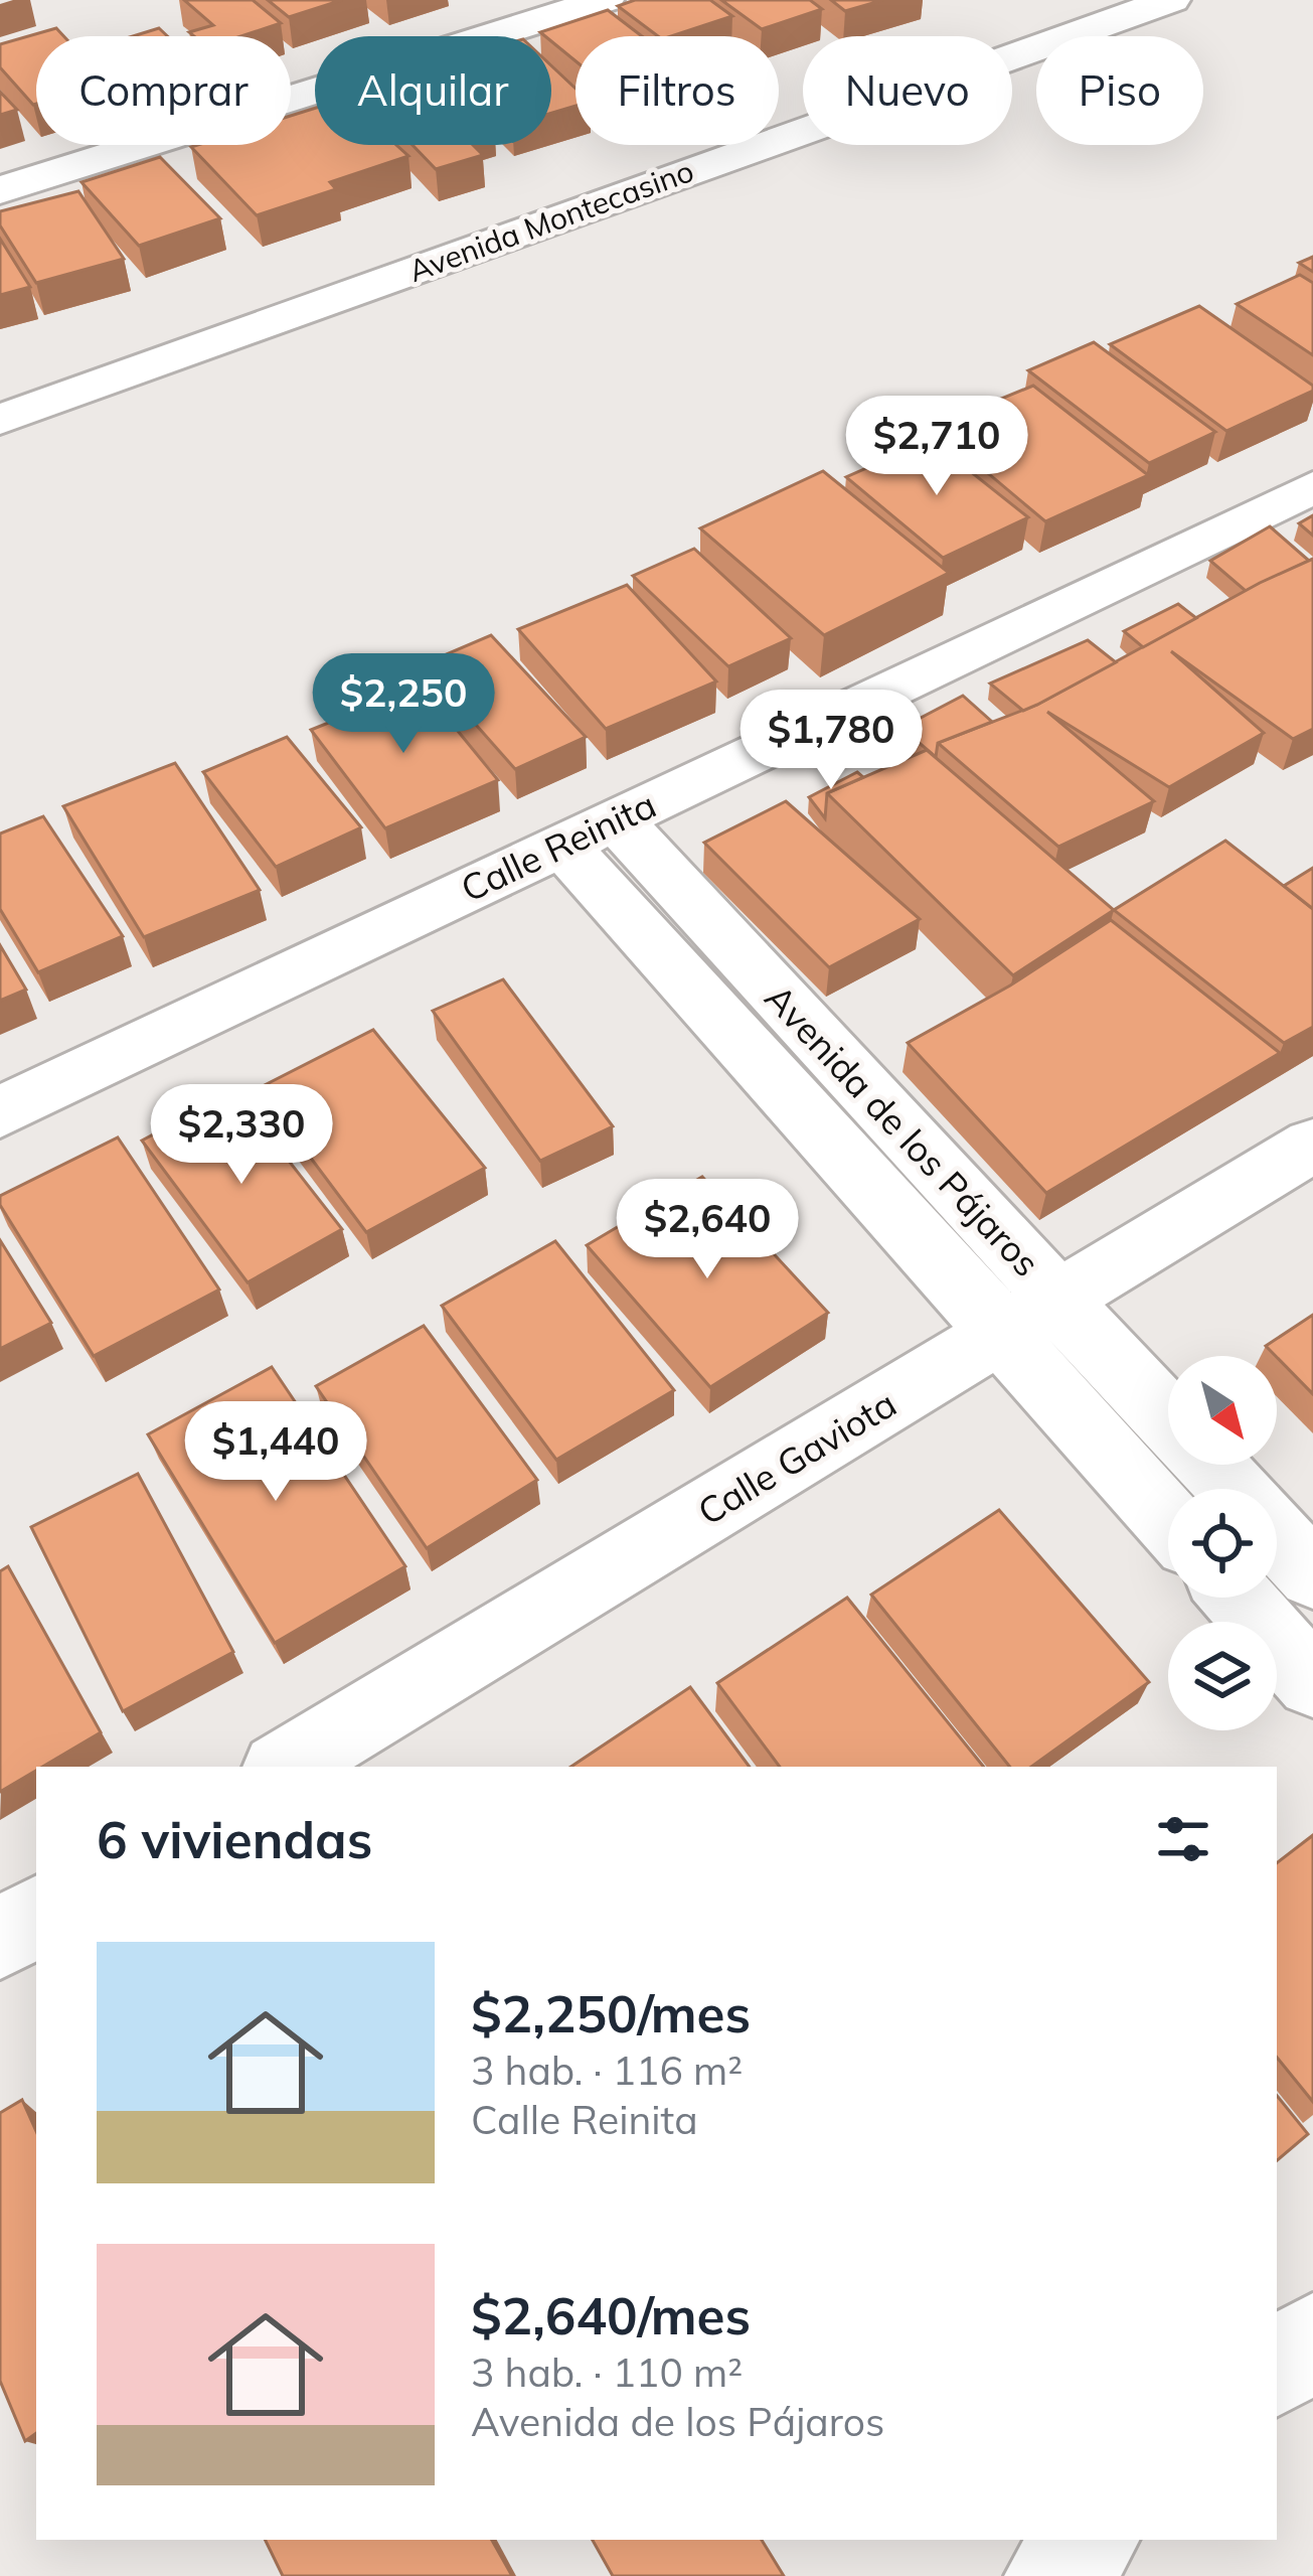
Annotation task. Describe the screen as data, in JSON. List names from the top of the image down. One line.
{"streets":{"street":["Avenida Montecasino","Calle Reinita","Avenida de los Pájaros","Calle Gaviota"]},"crossings":[["Calle Reinita","Avenida de los Pájaros"],["Avenida de los Pájaros","Calle Gaviota"]],"north":"bottom right","page":{"chip":["Comprar","Alquilar","Filtros","Nuevo","Piso"],"price":["$2,710","$2,250","$1,780","$2,330","$2,640","$1,440"],"heading":"6 viviendas","list":[{"name":"$2,250/mes","note":"3 hab. · 116 m² · Calle Reinita"},{"name":"$2,640/mes","note":"3 hab. · 110 m² · Avenida de los Pájaros"}]}}
